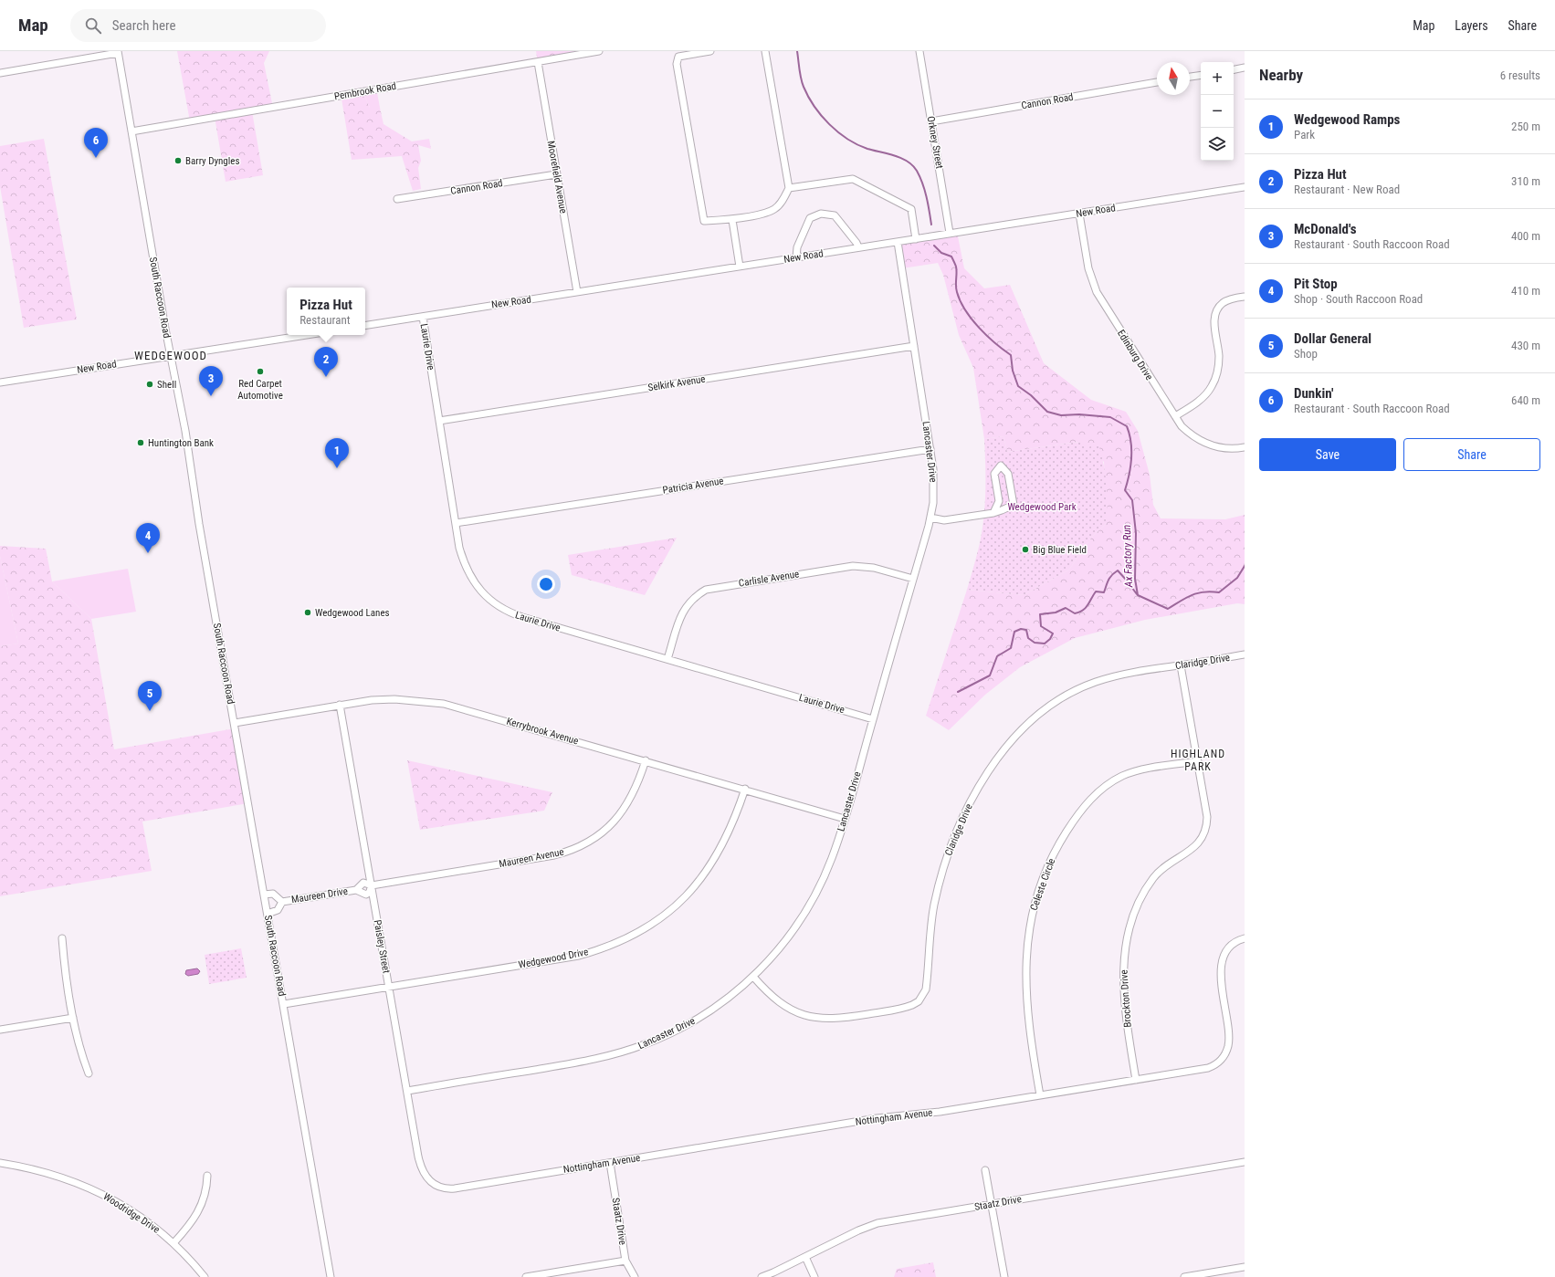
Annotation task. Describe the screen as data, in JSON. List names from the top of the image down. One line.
{"streets":{"street":["Pembrook Road","Cannon Road","Orkney Street","Moorefield Avenue","New Road","South Raccoon Road","Laurie Drive","Edinburg Drive","Selkirk Avenue","Lancaster Drive","Patricia Avenue","Carlisle Avenue","Claridge Drive","Kerrybrook Avenue","Maureen Avenue","Celeste Circle","Maureen Drive","Paisley Street","Wedgewood Drive","Brockton Drive","Nottingham Avenue","Staatz Drive","Woodridge Drive"]},"crossings":[["Pembrook Road","Moorefield Avenue"],["Pembrook Road","South Raccoon Road"],["Cannon Road","Orkney Street"],["Cannon Road","Moorefield Avenue"],["Orkney Street","New Road"],["Moorefield Avenue","New Road"],["New Road","South Raccoon Road"],["New Road","Laurie Drive"],["New Road","Edinburg Drive"],["New Road","Lancaster Drive"],["South Raccoon Road","Kerrybrook Avenue"],["South Raccoon Road","Maureen Drive"],["South Raccoon Road","Wedgewood Drive"],["Laurie Drive","Selkirk Avenue"],["Laurie Drive","Lancaster Drive"],["Laurie Drive","Patricia Avenue"],["Laurie Drive","Carlisle Avenue"],["Selkirk Avenue","Lancaster Drive"],["Lancaster Drive","Patricia Avenue"],["Lancaster Drive","Carlisle Avenue"],["Lancaster Drive","Claridge Drive"],["Lancaster Drive","Kerrybrook Avenue"],["Lancaster Drive","Paisley Street"],["Claridge Drive","Brockton Drive"],["Kerrybrook Avenue","Maureen Avenue"],["Kerrybrook Avenue","Paisley Street"],["Kerrybrook Avenue","Wedgewood Drive"],["Maureen Avenue","Maureen Drive"],["Maureen Avenue","Paisley Street"],["Celeste Circle","Brockton Drive"],["Celeste Circle","Nottingham Avenue"],["Maureen Drive","Paisley Street"],["Paisley Street","Wedgewood Drive"],["Paisley Street","Nottingham Avenue"],["Brockton Drive","Nottingham Avenue"],["Nottingham Avenue","Staatz Drive"]],"districts":["WEDGEWOOD","HIGHLAND PARK"],"water":["Ax Factory Run"],"parks":["Wedgewood Park"],"places":["Barry Dyngles","Red Carpet Automotive","Shell","Huntington Bank","Big Blue Field","Wedgewood Lanes"],"north":"top","page":{"header":"Map","search":"Search here","nav":["Map","Layers","Share"],"heading":["Nearby","6 results"],"map_buttons":["+","−"],"list":[{"mark":"1","name":"Wedgewood Ramps","note":"Park","value":"250 m"},{"mark":"2","name":"Pizza Hut","note":"Restaurant · New Road","value":"310 m"},{"mark":"3","name":"McDonald's","note":"Restaurant · South Raccoon Road","value":"400 m"},{"mark":"4","name":"Pit Stop","note":"Shop · South Raccoon Road","value":"410 m"},{"mark":"5","name":"Dollar General","note":"Shop","value":"430 m"},{"mark":"6","name":"Dunkin'","note":"Restaurant · South Raccoon Road","value":"640 m"}],"pins":["6","2","3","1","4","5"],"popup":["Pizza Hut","Restaurant"],"buttons":["Save","Share"]}}
